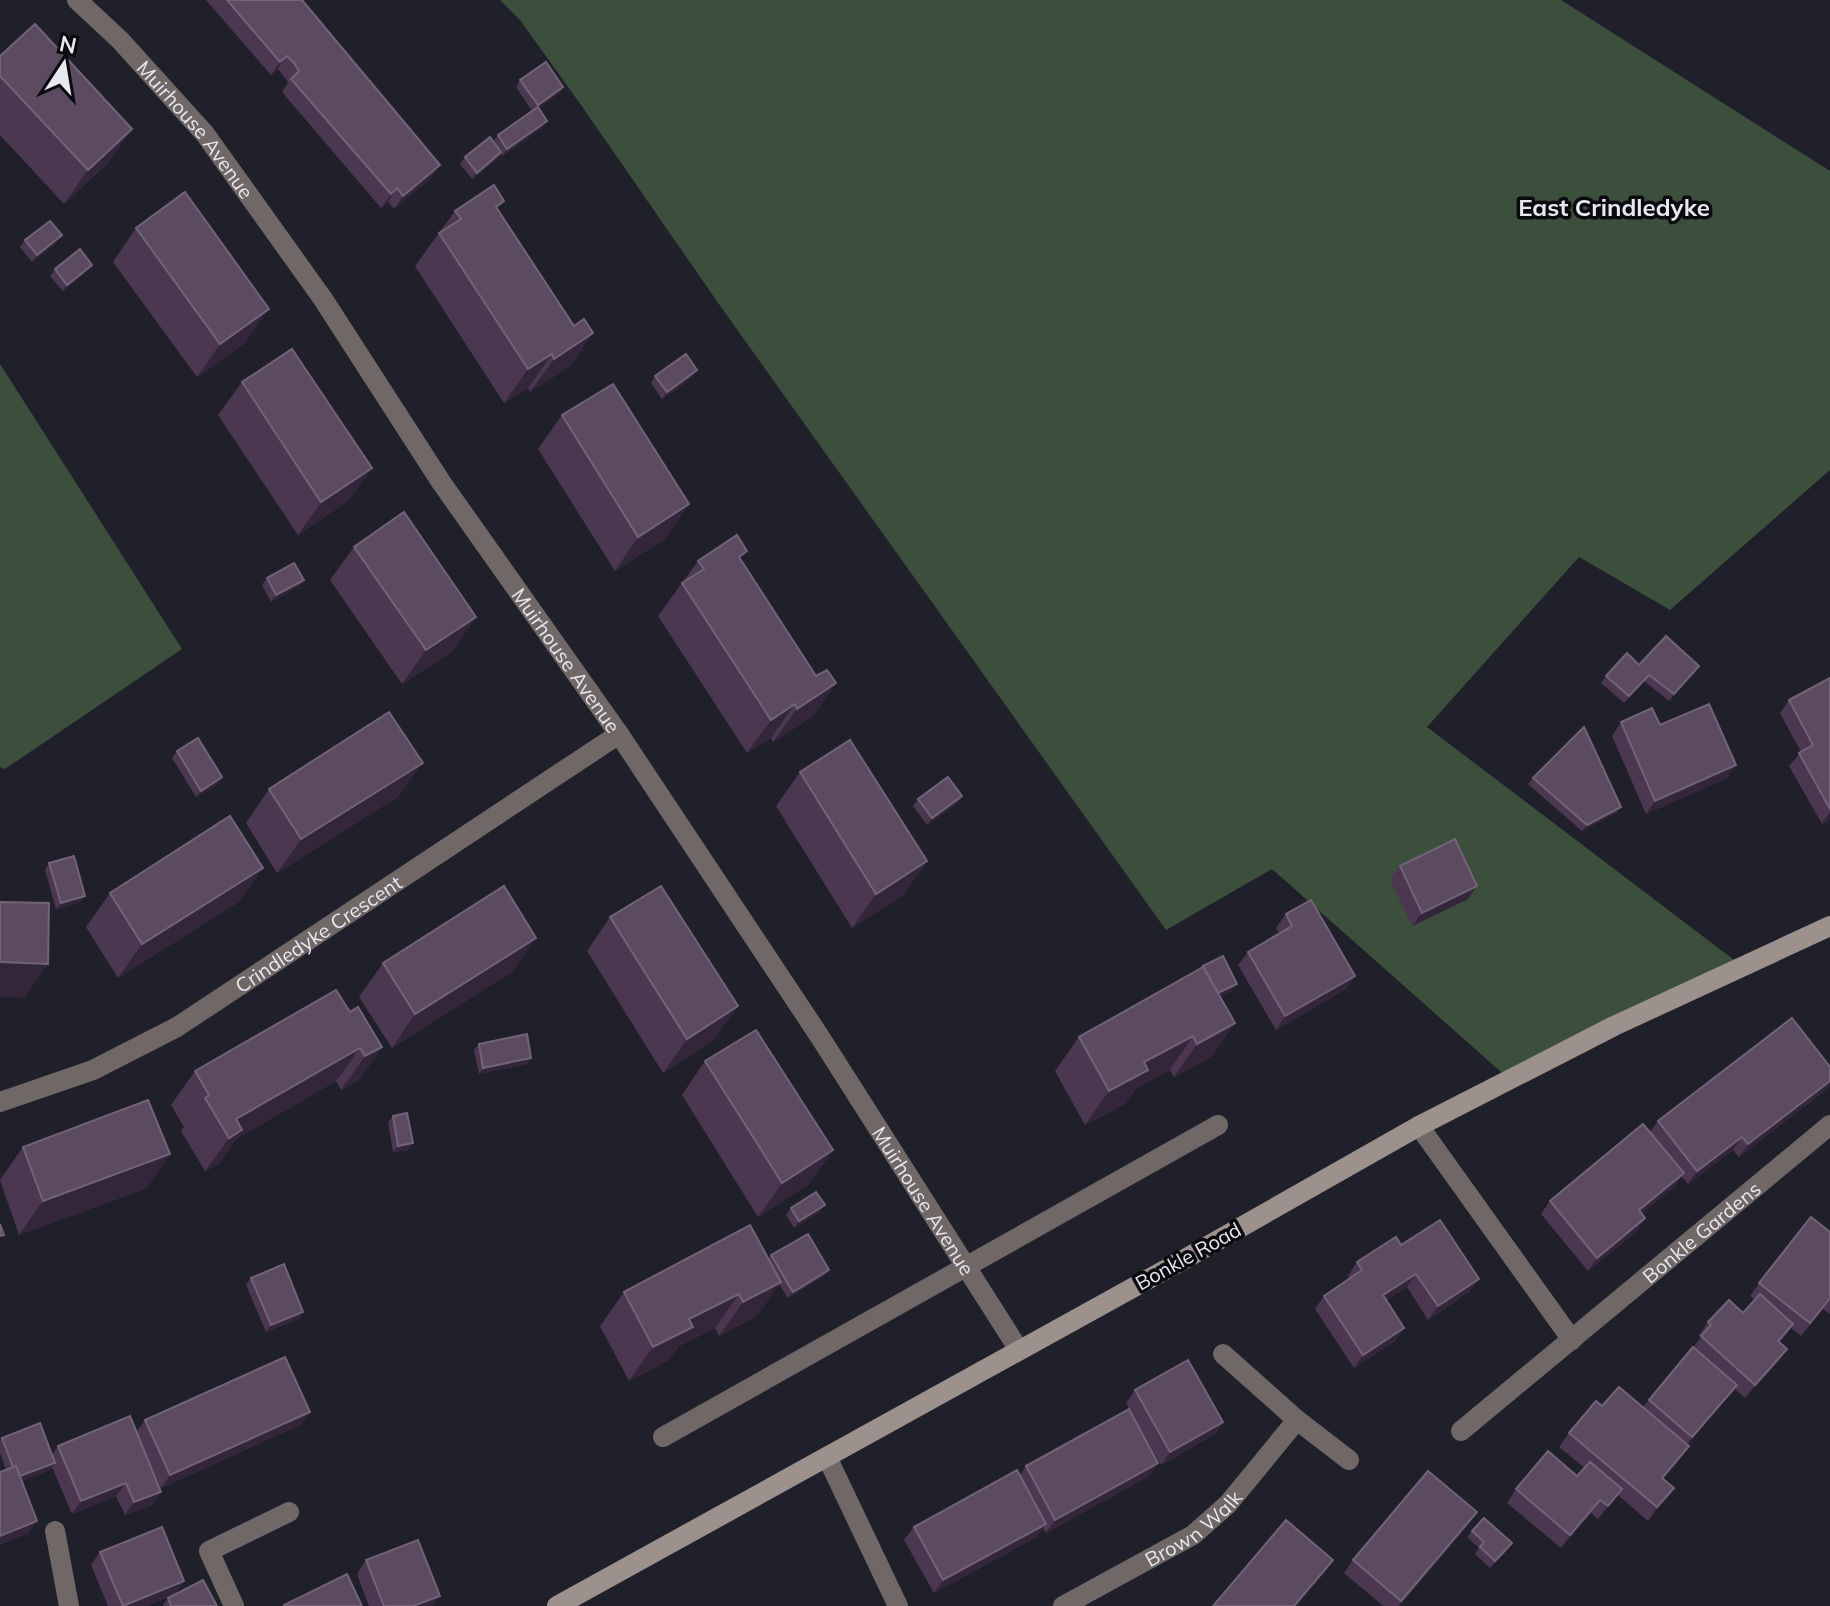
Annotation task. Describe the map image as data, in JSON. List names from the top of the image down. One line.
{"streets":{"street":["Muirhouse Avenue","Crindledyke Crescent","Bonkle Gardens","Bonkle Road","Brown Walk"]},"crossings":[["Muirhouse Avenue","Crindledyke Crescent"],["Muirhouse Avenue","Bonkle Road"]],"districts":["East Crindledyke"],"north":"top"}
